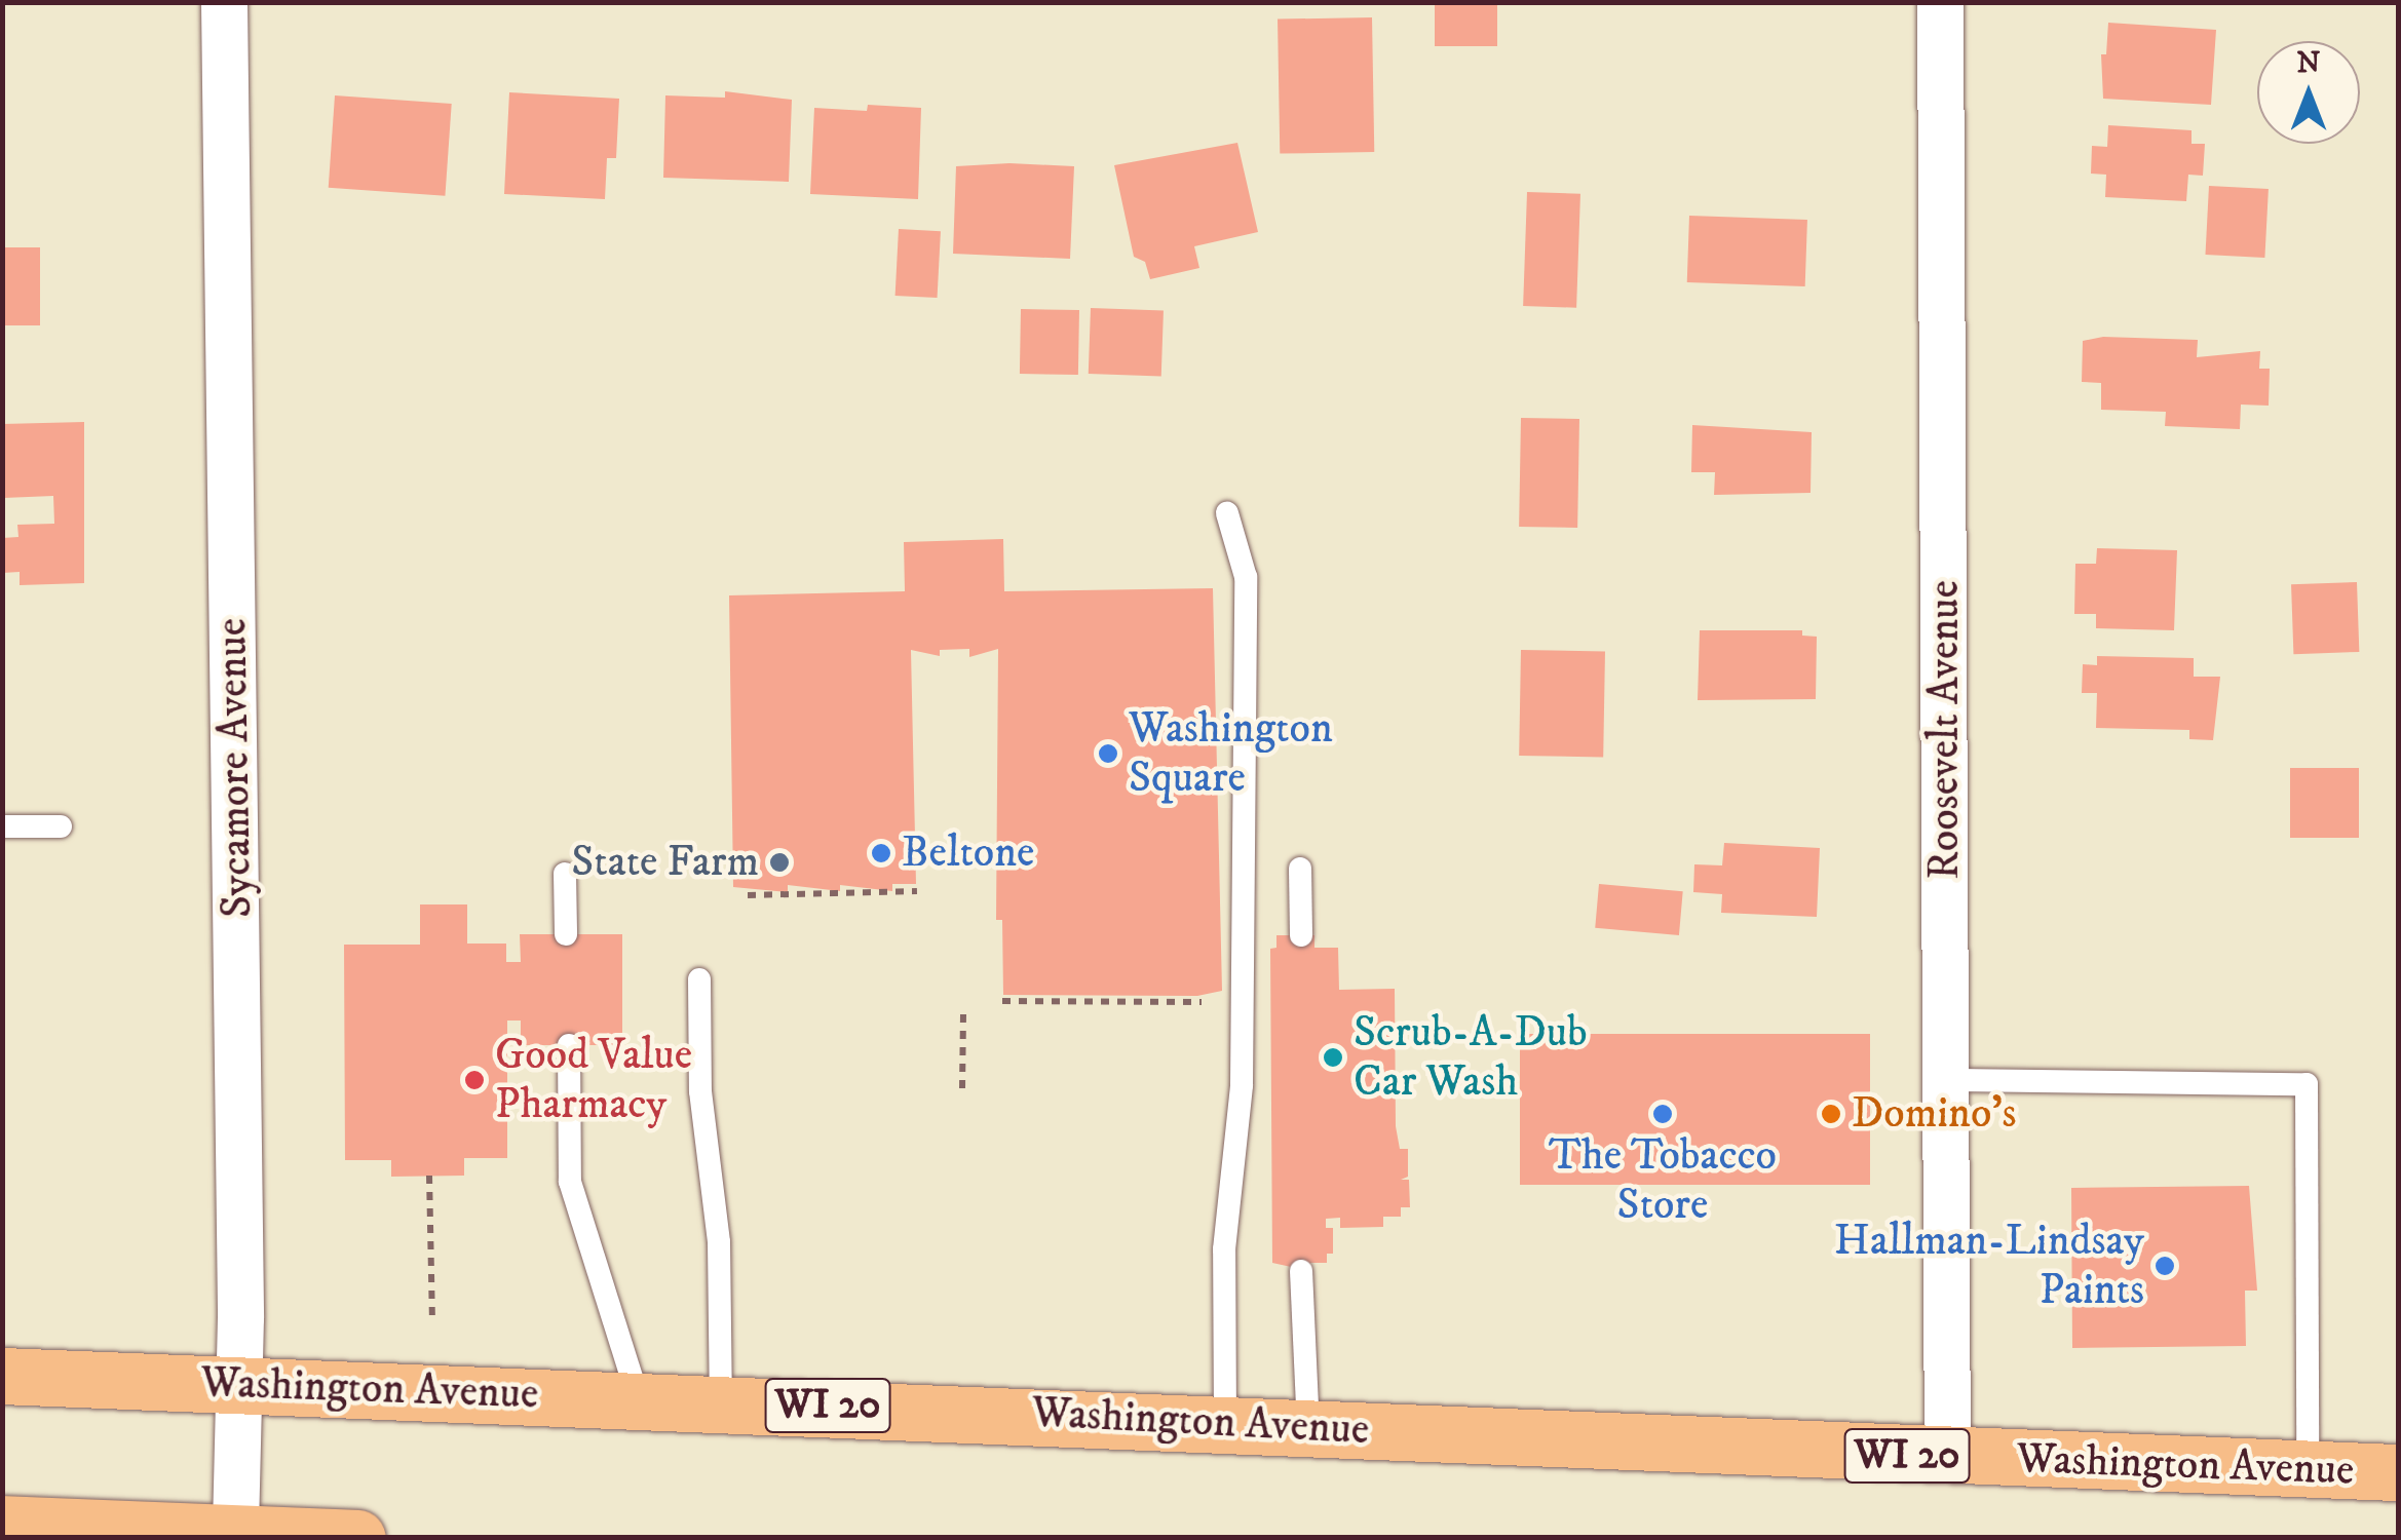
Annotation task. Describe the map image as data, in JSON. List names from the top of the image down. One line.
{"streets":{"main road":["Washington Avenue","WI 20"],"street":["Roosevelt Avenue","Sycamore Avenue"]},"crossings":[["Roosevelt Avenue","Washington Avenue"],["Sycamore Avenue","Washington Avenue"]],"places":["Washington Square","Beltone","State Farm","Scrub-A-Dub Car Wash","Good Value Pharmacy","The Tobacco Store","Domino's","Hallman-Lindsay Paints"],"north":"top"}
